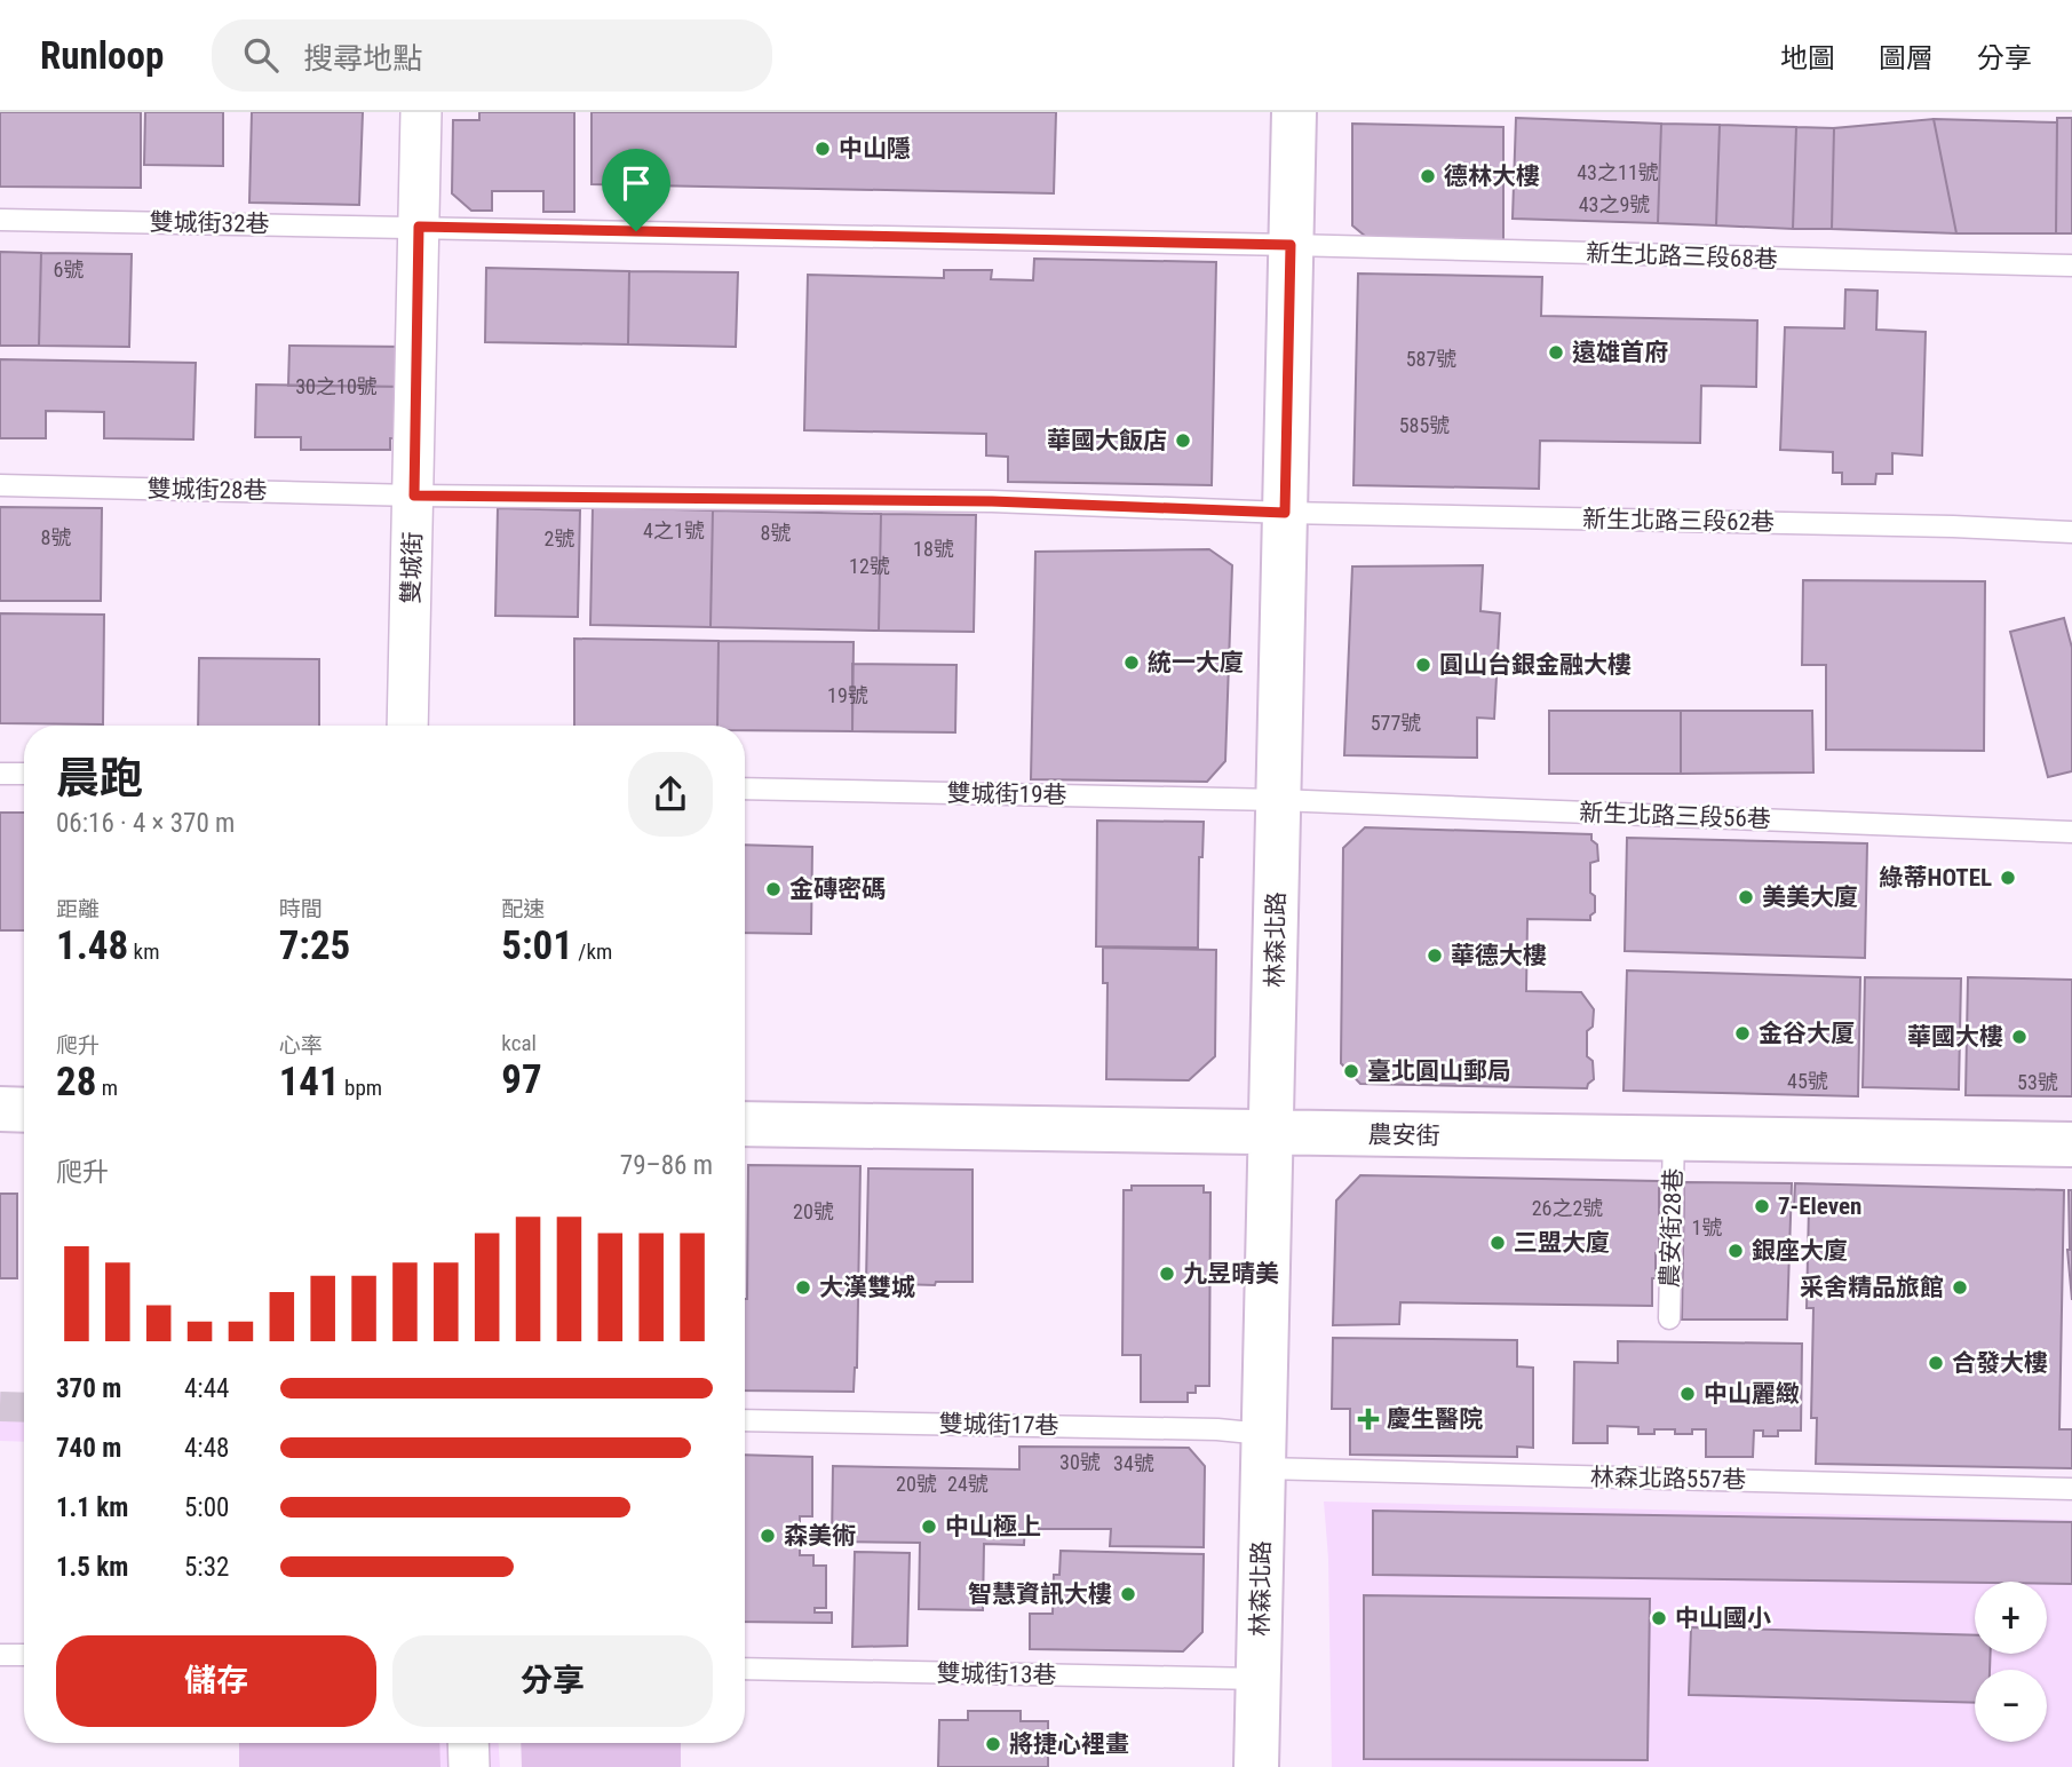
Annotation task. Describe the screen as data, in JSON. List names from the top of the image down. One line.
{"streets":{"street":["雙城街","林森北路","農安街"],"lane":["雙城街32巷","新生北路三段68巷","雙城街28巷","新生北路三段62巷","雙城街19巷","新生北路三段56巷","農安街28巷","雙城街17巷","林森北路557巷","雙城街13巷"]},"crossings":[["雙城街32巷","新生北路三段68巷"],["雙城街32巷","雙城街"],["雙城街32巷","林森北路"],["新生北路三段68巷","林森北路"],["雙城街28巷","新生北路三段62巷"],["雙城街28巷","雙城街"],["雙城街28巷","林森北路"],["新生北路三段62巷","林森北路"],["雙城街19巷","新生北路三段56巷"],["雙城街19巷","林森北路"],["新生北路三段56巷","林森北路"],["林森北路","農安街"],["林森北路","雙城街17巷"],["林森北路","林森北路557巷"],["林森北路","雙城街13巷"],["農安街","農安街28巷"],["雙城街17巷","林森北路557巷"]],"places":{"other":["中山隱","德林大樓","遠雄首府","華國大飯店","統一大廈","圓山台銀金融大樓","綠蒂HOTEL","金磚密碼","美美大廈","華德大樓","金谷大厦","華國大樓","臺北圓山郵局","7-Eleven","三盟大廈","銀座大廈","九昱晴美","大漢雙城","采舍精品旅館","合發大樓","中山麗緻","中山極上","森美術","智慧資訊大樓","中山國小","將捷心裡畫"],"health":["慶生醫院"]},"house_numbers":["43之11號","43之9號","6號","587號","30之10號","585號","4之1號","8號","8號","2號","18號","12號","19號","577號","45號","53號","26之2號","20號","1號","30號","34號","20號","24號"],"page":{"header":"Runloop","search":"搜尋地點","nav":["地圖","圖層","分享"],"heading":["晨跑","06:16 · 4 × 370 m"],"stats":[["距離","1.48 km"],["時間","7:25"],["配速","5:01 /km"],["爬升","28 m"],["心率","141 bpm"],["kcal","97"]],"chart":["爬升","79–86 m"],"list":[{"name":"370 m","note":"4:44"},{"name":"740 m","note":"4:48"},{"name":"1.1 km","note":"5:00"},{"name":"1.5 km","note":"5:32"}],"map_buttons":["+","−"],"buttons":["儲存","分享"]}}
